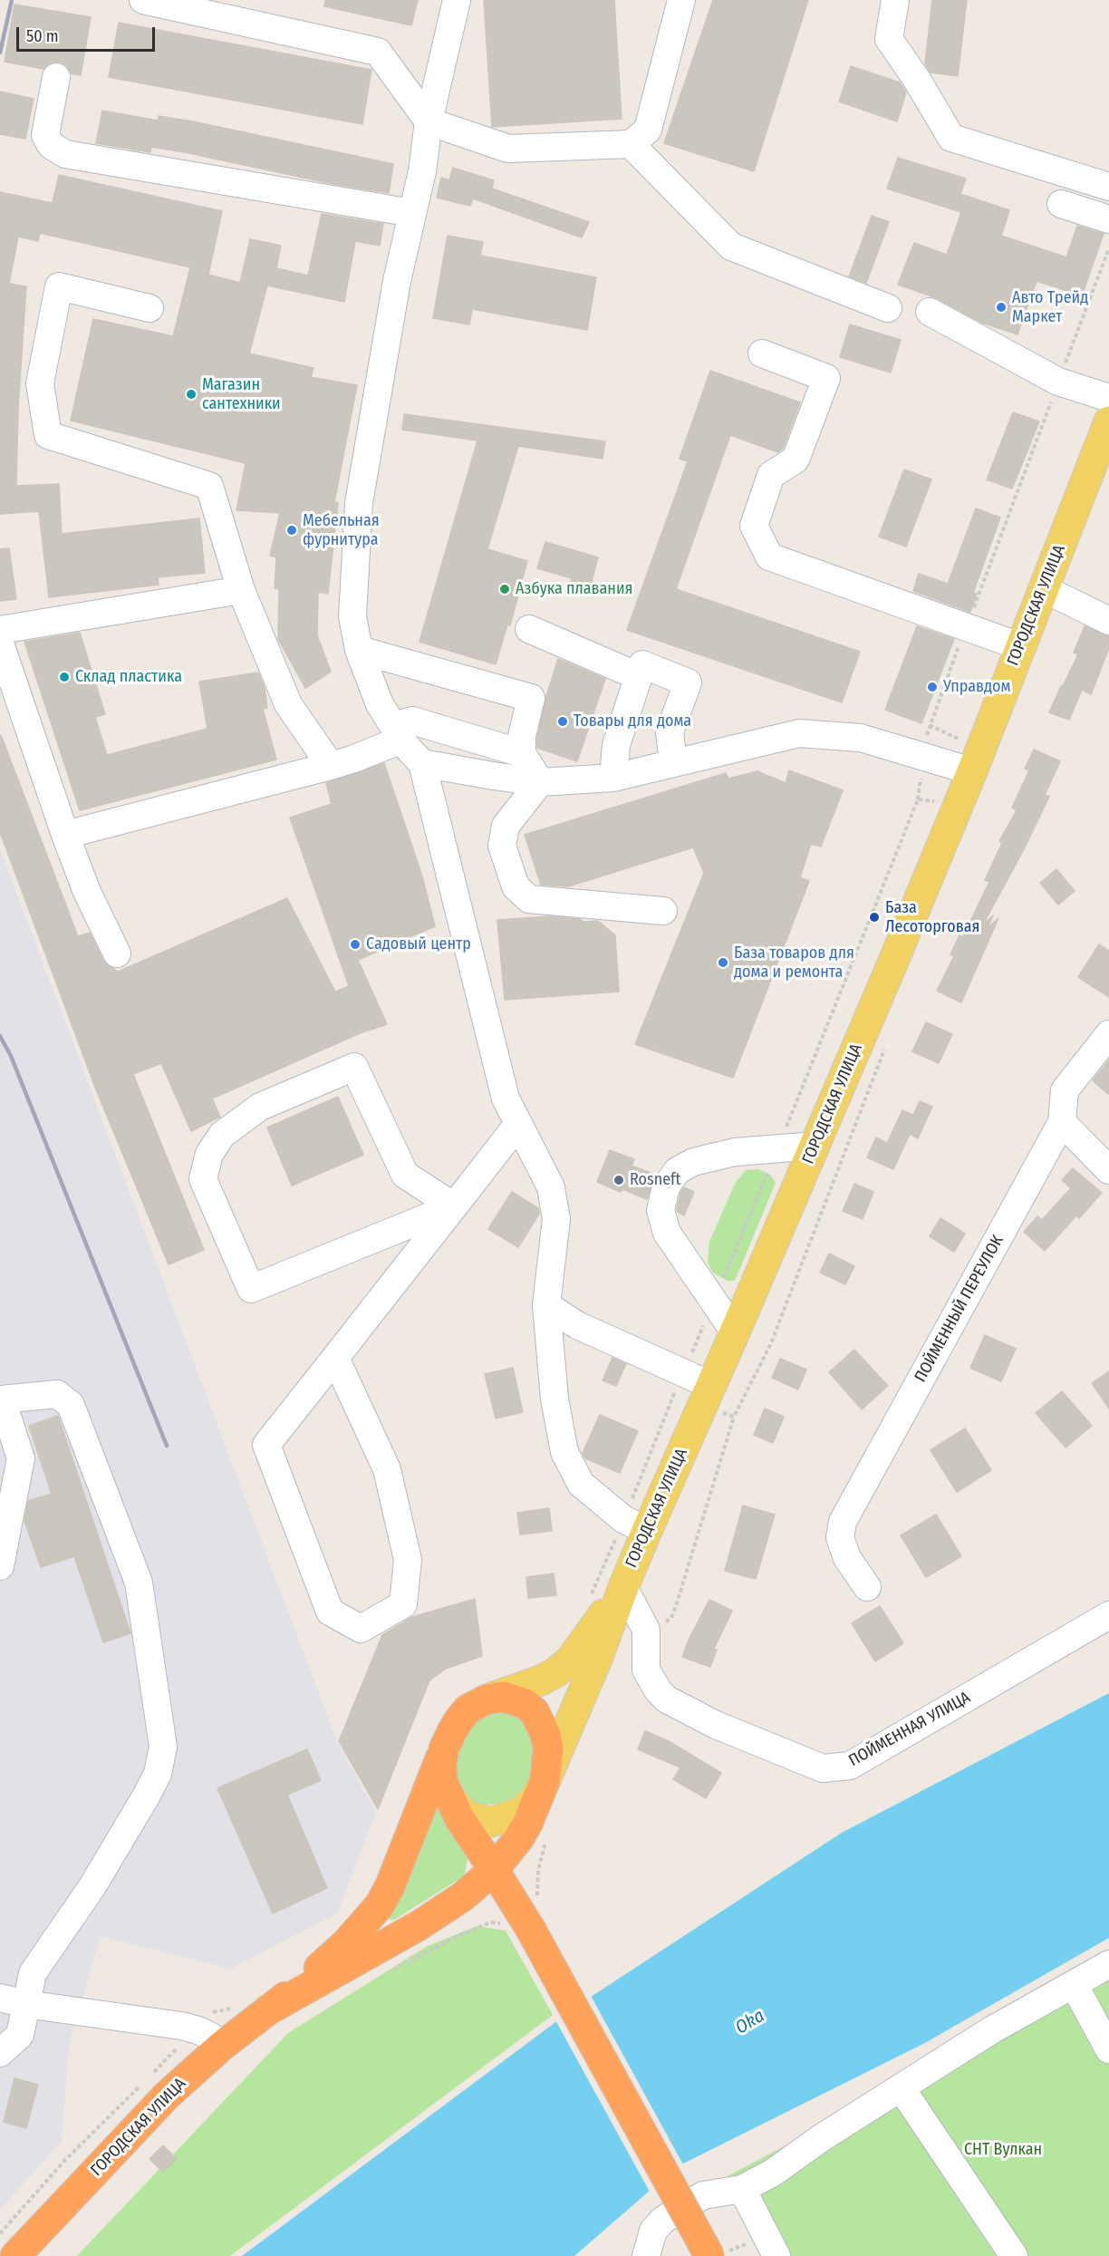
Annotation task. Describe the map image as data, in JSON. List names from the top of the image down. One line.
{"streets":{"highway":["ГОРОДСКАЯ УЛИЦА"],"street":["ПОЙМЕННЫЙ ПЕРЕУЛОК","ПОЙМЕННАЯ УЛИЦА"]},"crossings":[["ГОРОДСКАЯ УЛИЦА","ПОЙМЕННАЯ УЛИЦА"]],"water":["Oka"],"parks":["СНТ Вулкан"],"places":["Авто Трейд Маркет","Магазин сантехники","Мебельная фурнитура","Азбука плавания","Склад пластика","Управдом","Товары для дома","База Лесоторговая","Садовый центр","База товаров для дома и ремонта","Rosneft"],"scale_bar":"50 m"}
